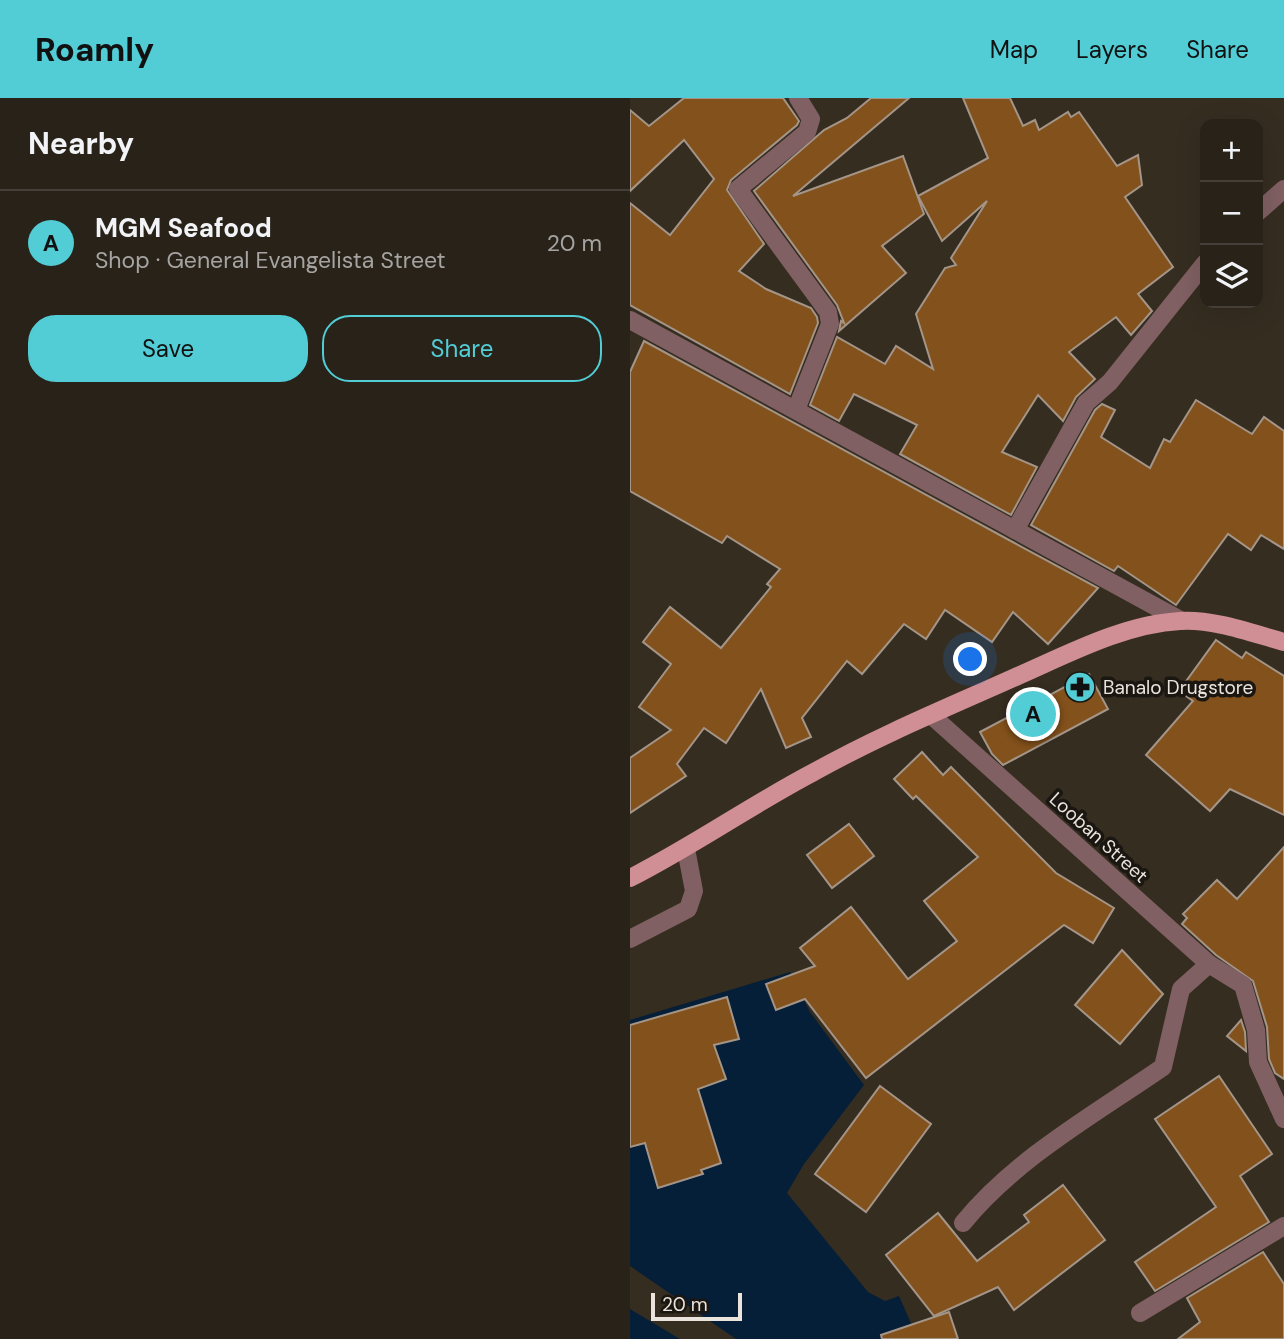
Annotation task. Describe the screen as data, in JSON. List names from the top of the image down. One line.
{"streets":{"street":["Looban Street"]},"places":{"pharmacy":["Banalo Drugstore"]},"scale_bar":"20 m","page":{"header":"Roamly","nav":["Map","Layers","Share"],"heading":"Nearby","map_buttons":["+","−"],"list":[{"mark":"A","name":"MGM Seafood","note":"Shop · General Evangelista Street","value":"20 m"}],"buttons":["Save","Share"],"pins":"A","scale":"20 m"}}
